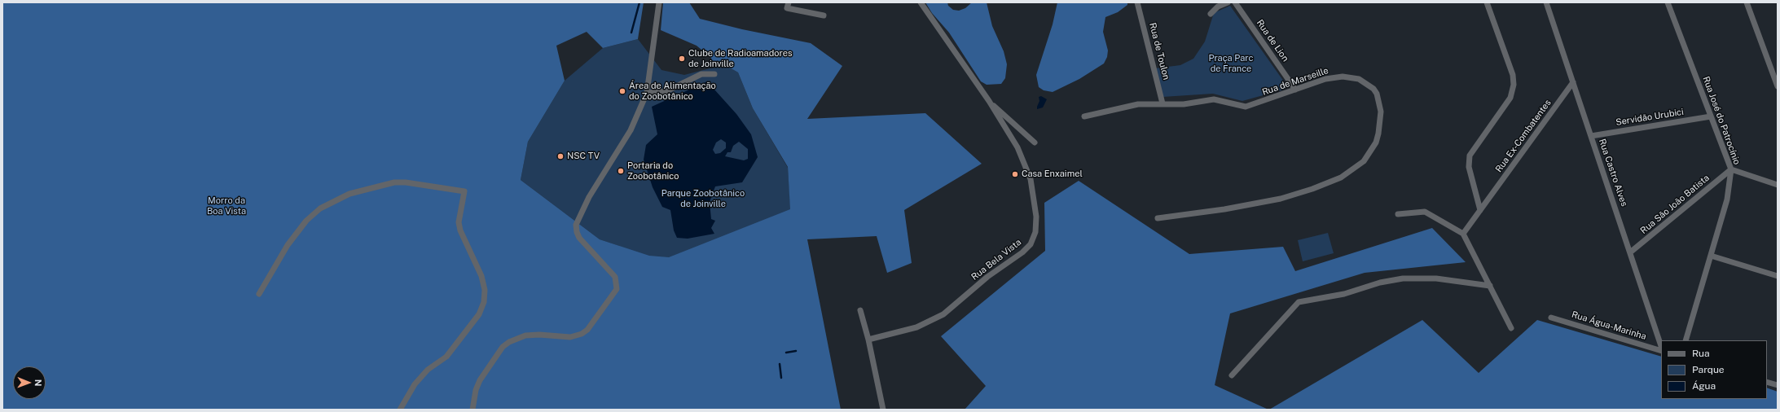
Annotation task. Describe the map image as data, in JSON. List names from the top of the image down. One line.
{"streets":{"street":["Rua de Lion","Rua de Toulon","Rua de Marseille","Servidão Urubici","Rua José do Patrocínio","Rua Ex-Combatentes","Rua Castro Alves","Rua São João Batista","Rua Bela Vista","Rua Água-Marinha"]},"crossings":[["Rua de Lion","Rua de Marseille"],["Rua de Toulon","Rua de Marseille"],["Servidão Urubici","Rua José do Patrocínio"],["Servidão Urubici","Rua Castro Alves"],["Rua José do Patrocínio","Rua São João Batista"],["Rua Ex-Combatentes","Rua Castro Alves"],["Rua Castro Alves","Rua São João Batista"]],"parks":["Praça Parc de France","Parque Zoobotânico de Joinville","Morro da Boa Vista"],"places":["Clube de Radioamadores de Joinville","Área de Alimentação do Zoobotânico","NSC TV","Portaria do Zoobotânico","Casa Enxaimel"],"legend":["Rua","Parque","Água"],"north":"right"}
